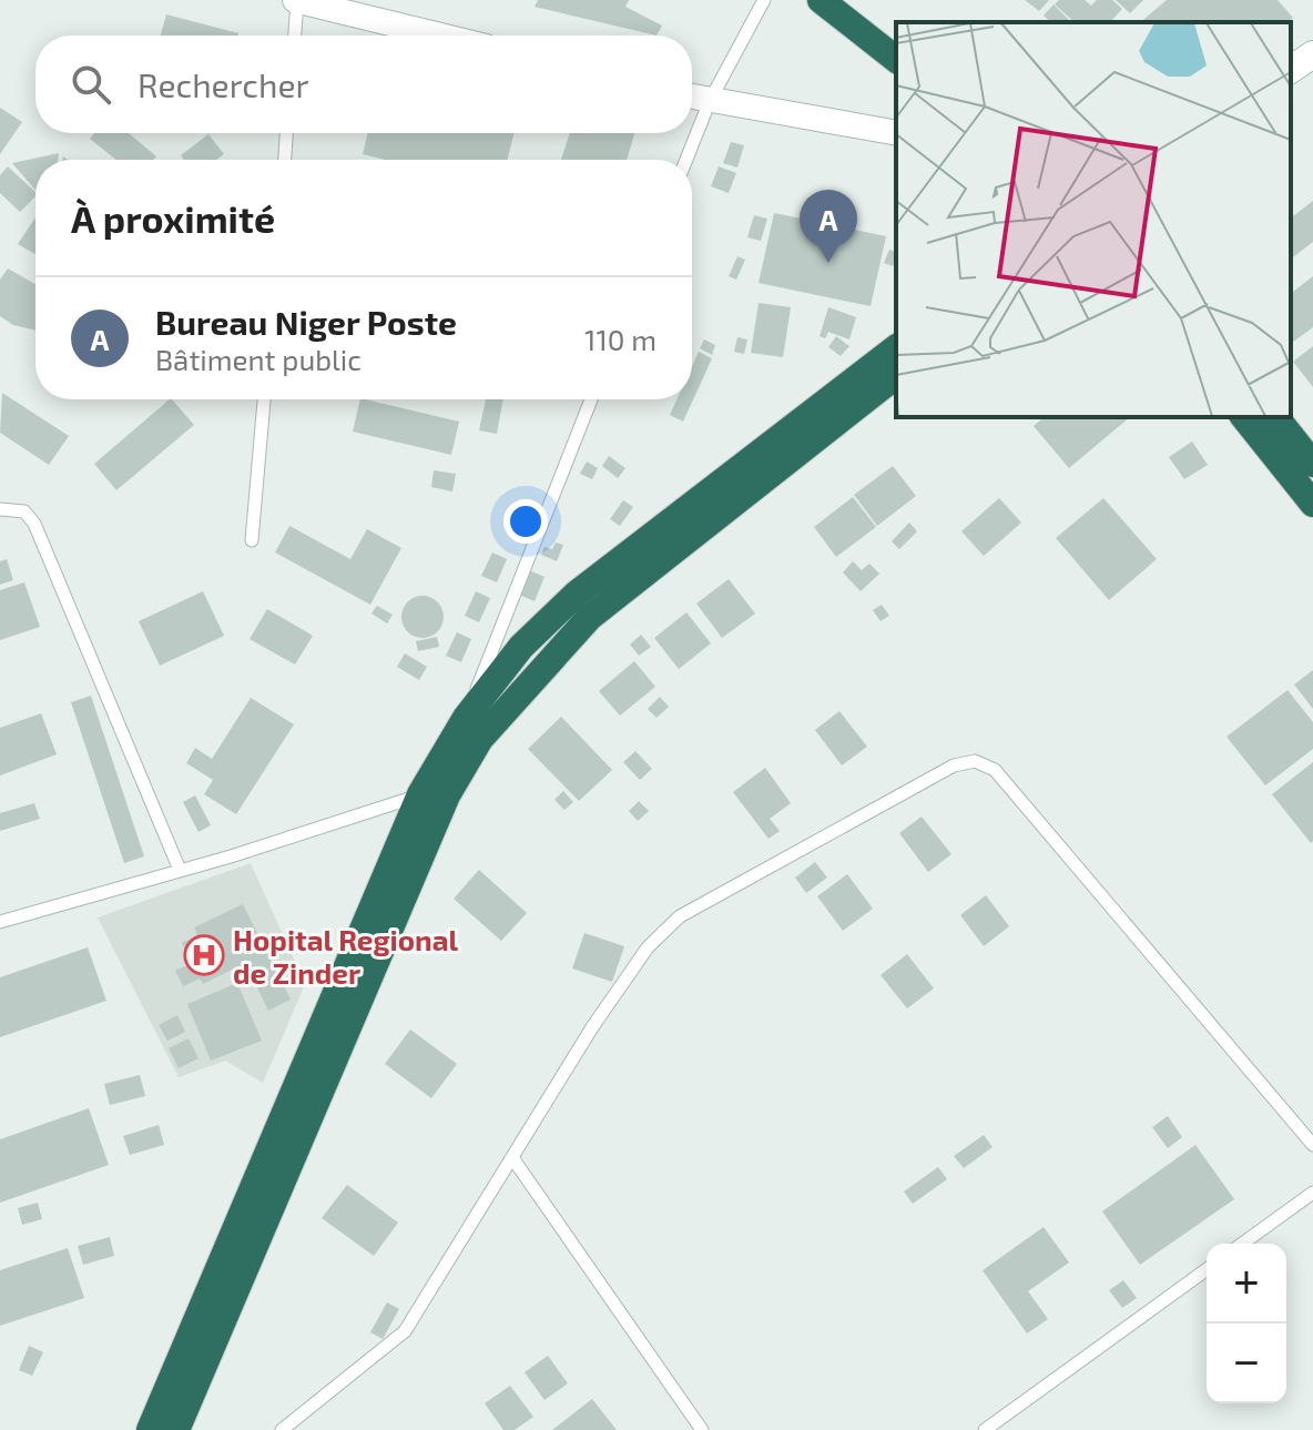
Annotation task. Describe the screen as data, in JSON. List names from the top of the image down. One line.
{"places":{"hospital":["Hopital Regional de Zinder"]},"page":{"search":"Rechercher","heading":"À proximité","pins":"A","list":[{"mark":"A","name":"Bureau Niger Poste","note":"Bâtiment public","value":"110 m"}],"map_buttons":["+","−"]}}
